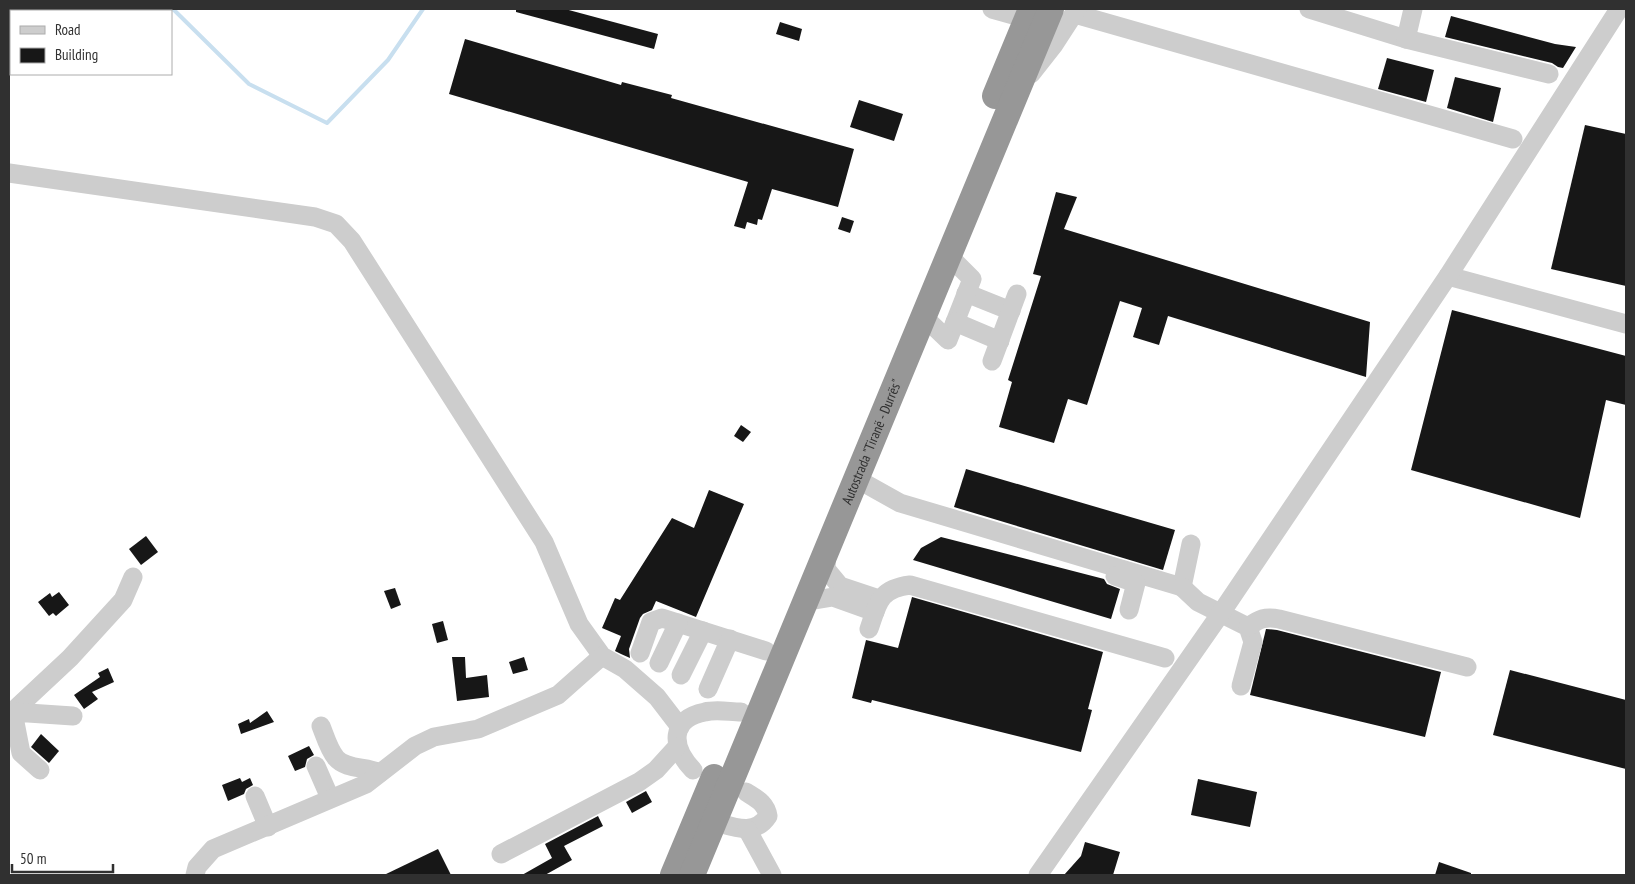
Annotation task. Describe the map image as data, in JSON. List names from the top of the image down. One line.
{"streets":{"highway":["Autostrada \"Tiranë - Durrës\""]},"legend":["Road","Building"],"scale_bar":"50 m"}
